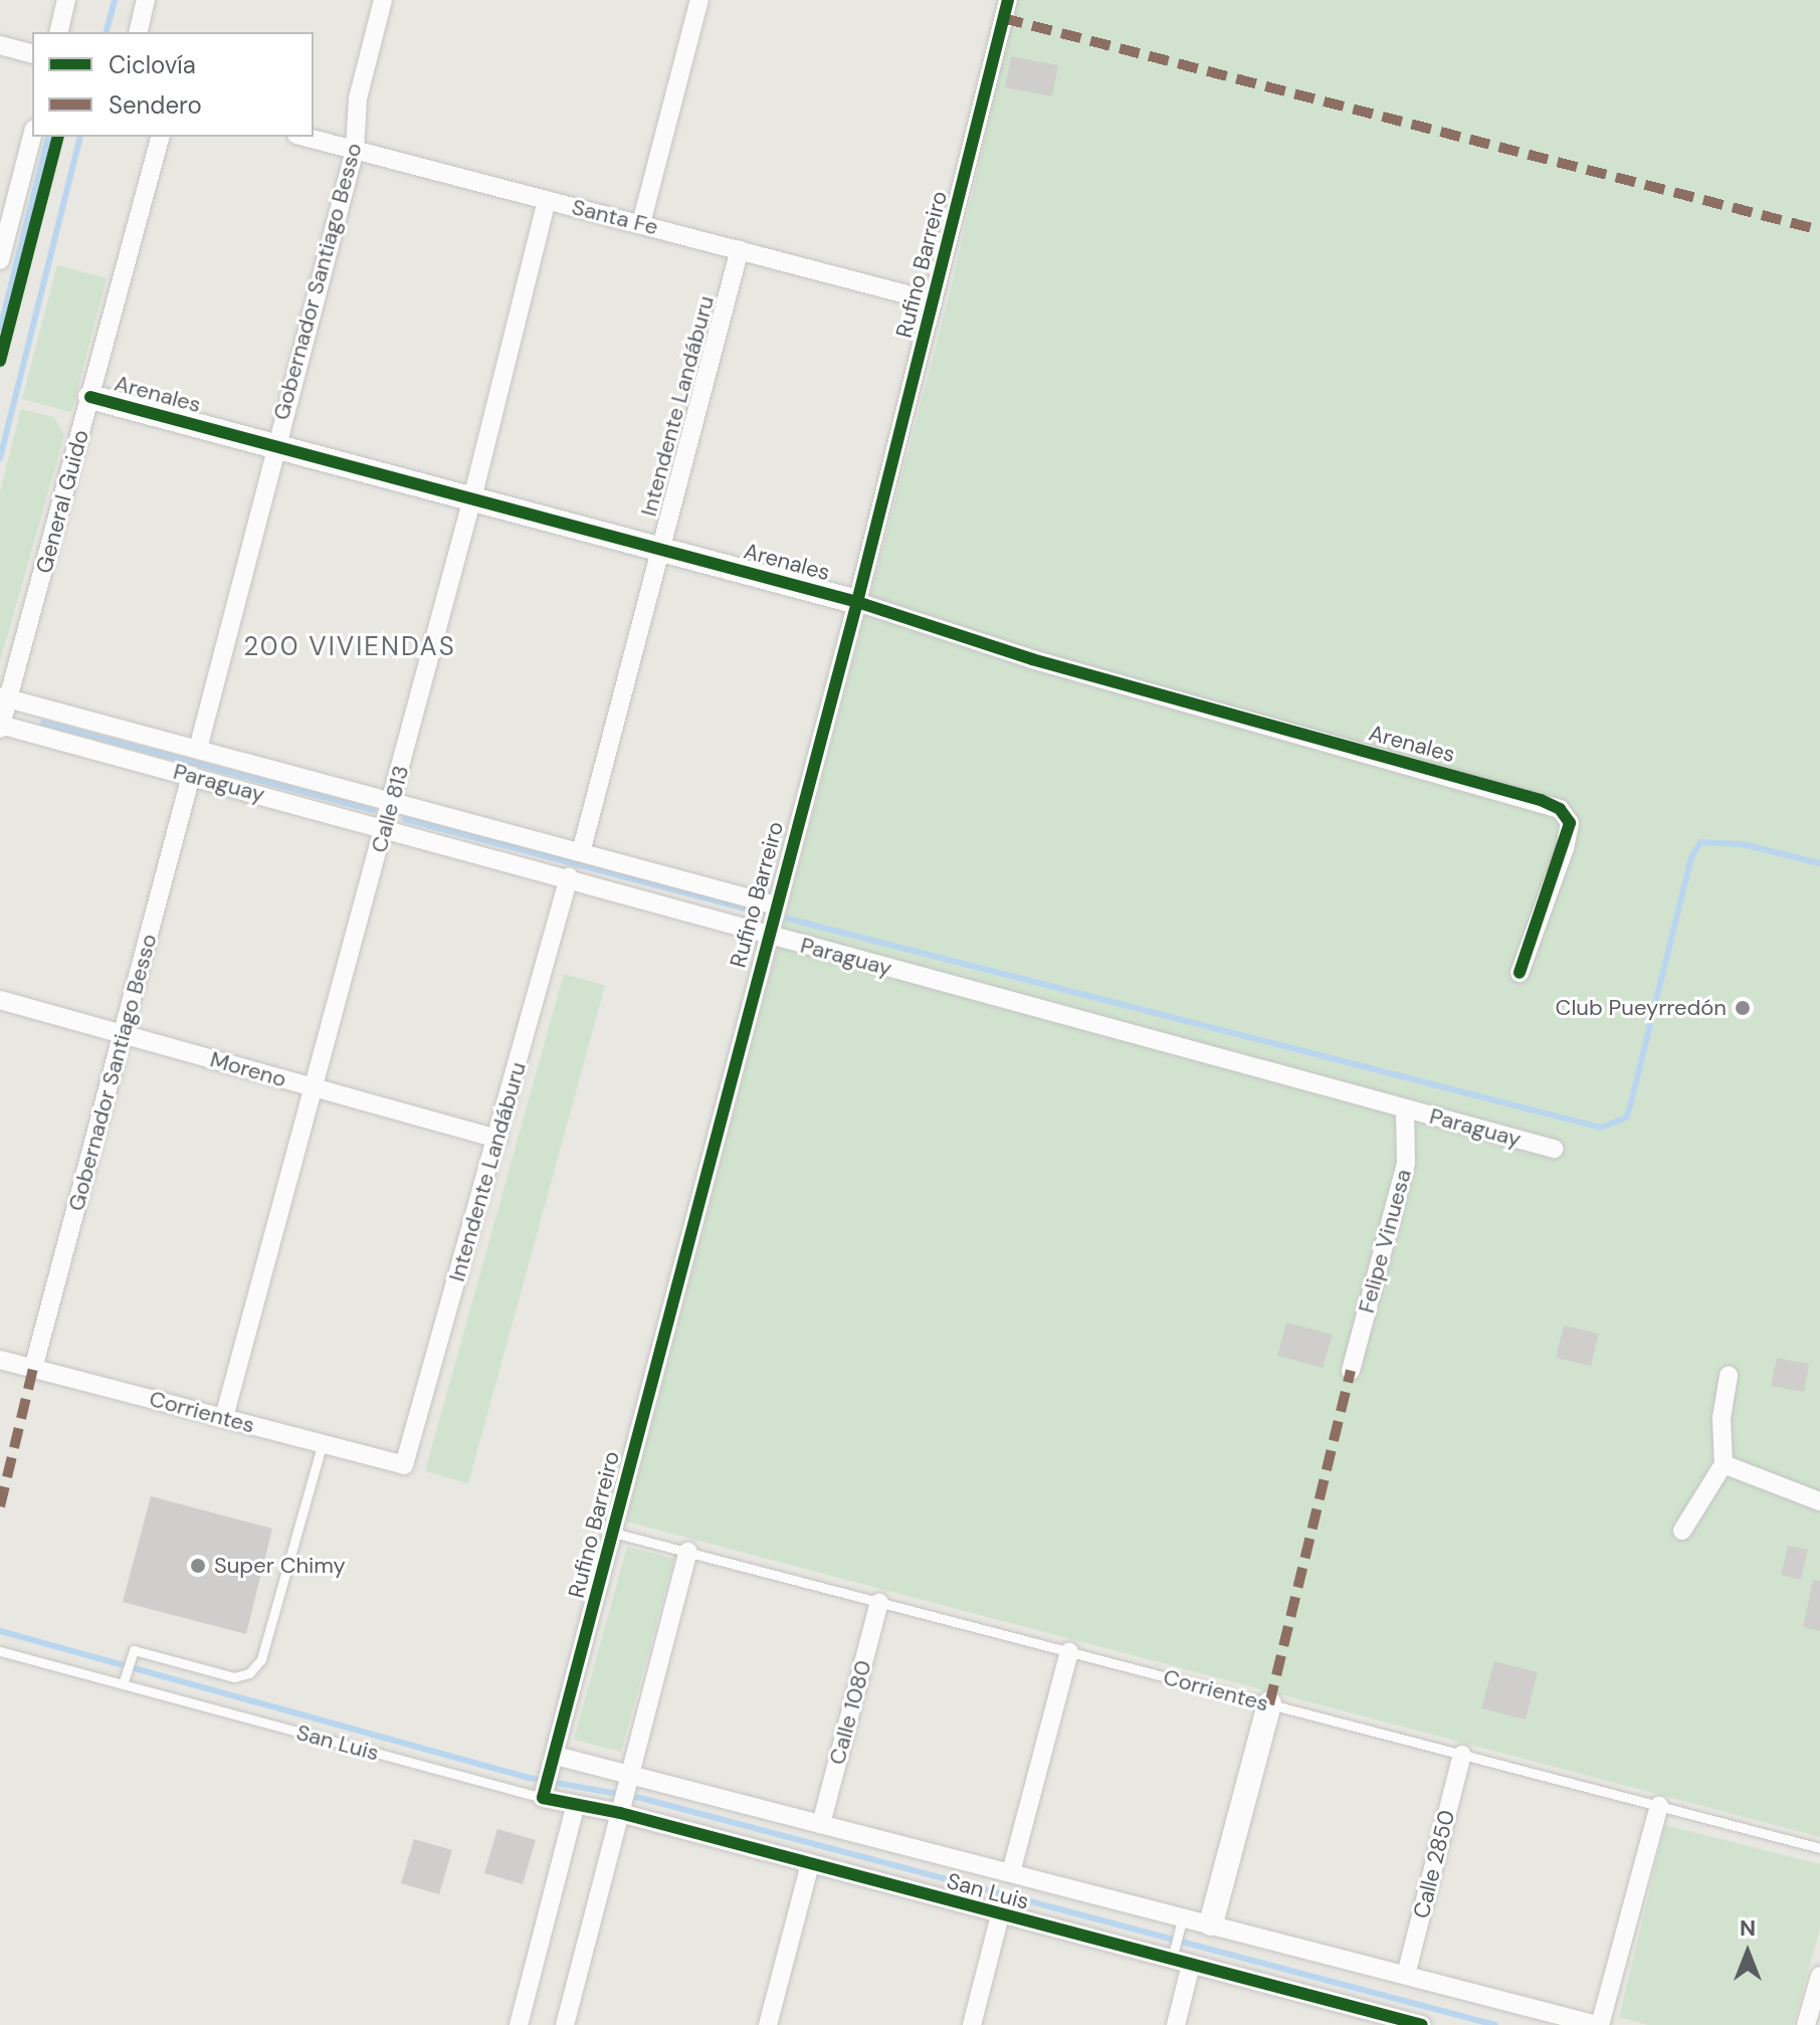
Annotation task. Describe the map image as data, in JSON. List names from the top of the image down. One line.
{"streets":{"street":["Santa Fe","Rufino Barreiro","Gobernador Santiago Besso","Arenales","Intendente Landáburu","General Guido","Paraguay","Calle 813","Moreno","Felipe Vinuesa","Corrientes","Calle 1080","San Luis","Calle 2850"]},"crossings":[["Santa Fe","Rufino Barreiro"],["Santa Fe","Gobernador Santiago Besso"],["Santa Fe","Intendente Landáburu"],["Santa Fe","Calle 813"],["Rufino Barreiro","Arenales"],["Rufino Barreiro","Paraguay"],["Rufino Barreiro","Corrientes"],["Rufino Barreiro","San Luis"],["Gobernador Santiago Besso","Arenales"],["Gobernador Santiago Besso","Paraguay"],["Gobernador Santiago Besso","Moreno"],["Gobernador Santiago Besso","Corrientes"],["Arenales","Intendente Landáburu"],["Arenales","General Guido"],["Arenales","Calle 813"],["Intendente Landáburu","Paraguay"],["Intendente Landáburu","Moreno"],["Intendente Landáburu","Corrientes"],["General Guido","Paraguay"],["Paraguay","Calle 813"],["Paraguay","Felipe Vinuesa"],["Calle 813","Moreno"],["Calle 813","Corrientes"],["Corrientes","Calle 1080"],["Corrientes","Calle 2850"],["Calle 1080","San Luis"],["San Luis","Calle 2850"]],"districts":["200 VIVIENDAS"],"places":["Club Pueyrredón","Super Chimy"],"legend":["Ciclovía","Sendero"],"north":"top"}
